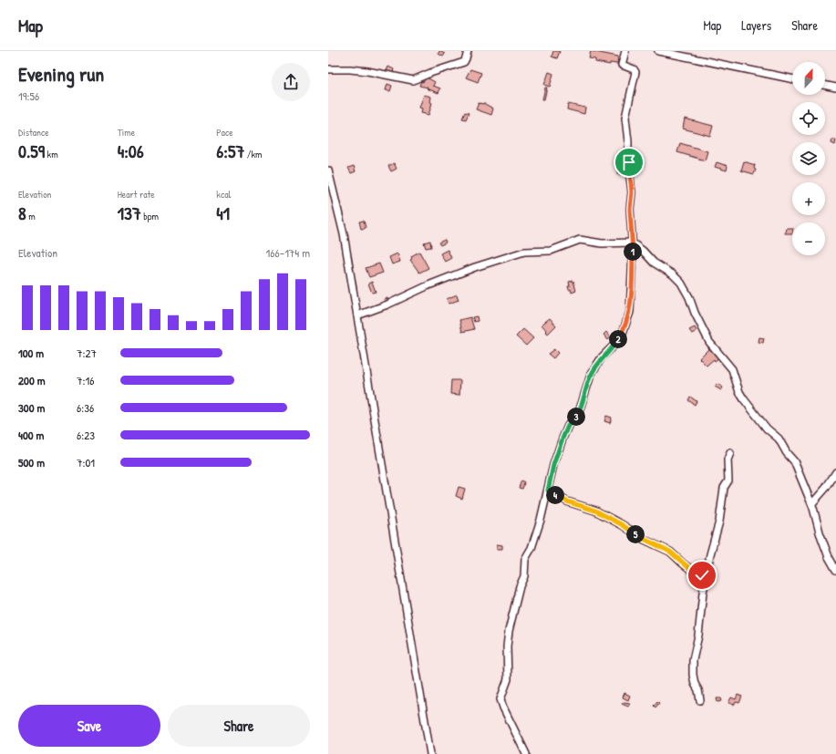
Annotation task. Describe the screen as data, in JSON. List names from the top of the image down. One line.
{"north":"top","page":{"header":"Map","nav":["Map","Layers","Share"],"heading":["Evening run","19:56"],"map_buttons":["+","−"],"stats":[["Distance","0.59 km"],["Time","4:06"],["Pace","6:57 /km"],["Elevation","8 m"],["Heart rate","137 bpm"],["kcal","41"]],"chart":["Elevation","166–174 m"],"pins":["1","2","3","4","5"],"list":[{"name":"100 m","note":"7:27"},{"name":"200 m","note":"7:16"},{"name":"300 m","note":"6:36"},{"name":"400 m","note":"6:23"},{"name":"500 m","note":"7:01"}],"buttons":["Save","Share"]}}
